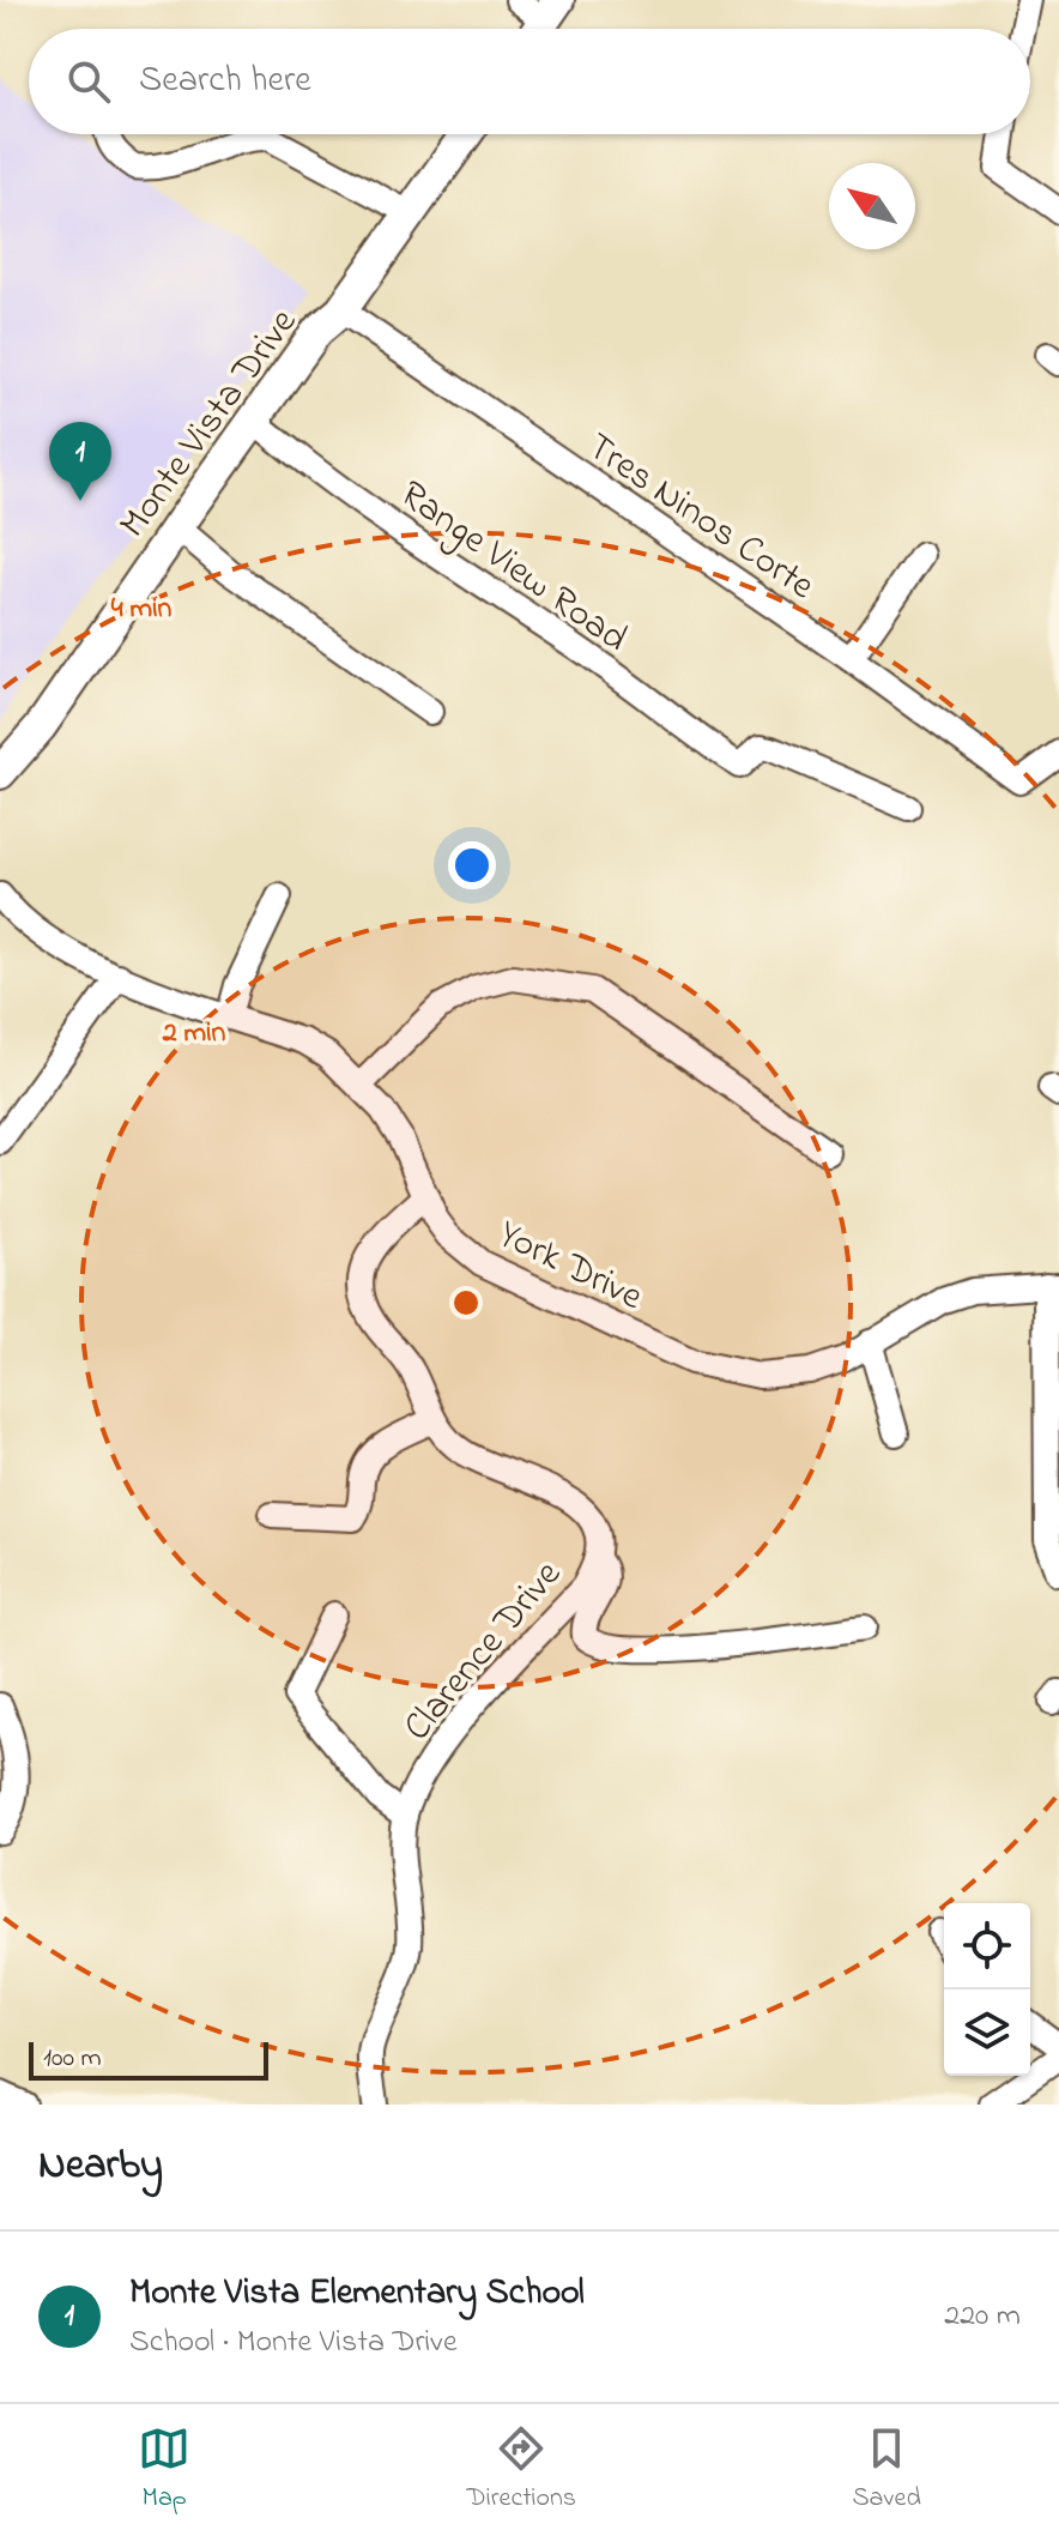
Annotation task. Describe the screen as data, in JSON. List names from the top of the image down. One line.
{"streets":{"main road":["Monte Vista Drive"],"street":["Tres Ninos Corte","Range View Road","York Drive","Clarence Drive"]},"crossings":[["Monte Vista Drive","Tres Ninos Corte"],["Monte Vista Drive","Range View Road"],["York Drive","Clarence Drive"]],"scale_bar":"100 m","north":"top left","page":{"search":"Search here","pins":"1","scale":"100 m","heading":"Nearby","list":[{"mark":"1","name":"Monte Vista Elementary School","note":"School · Monte Vista Drive","value":"220 m"}],"nav":["Map","Directions","Saved"]},"rings":["4 min","2 min"]}
